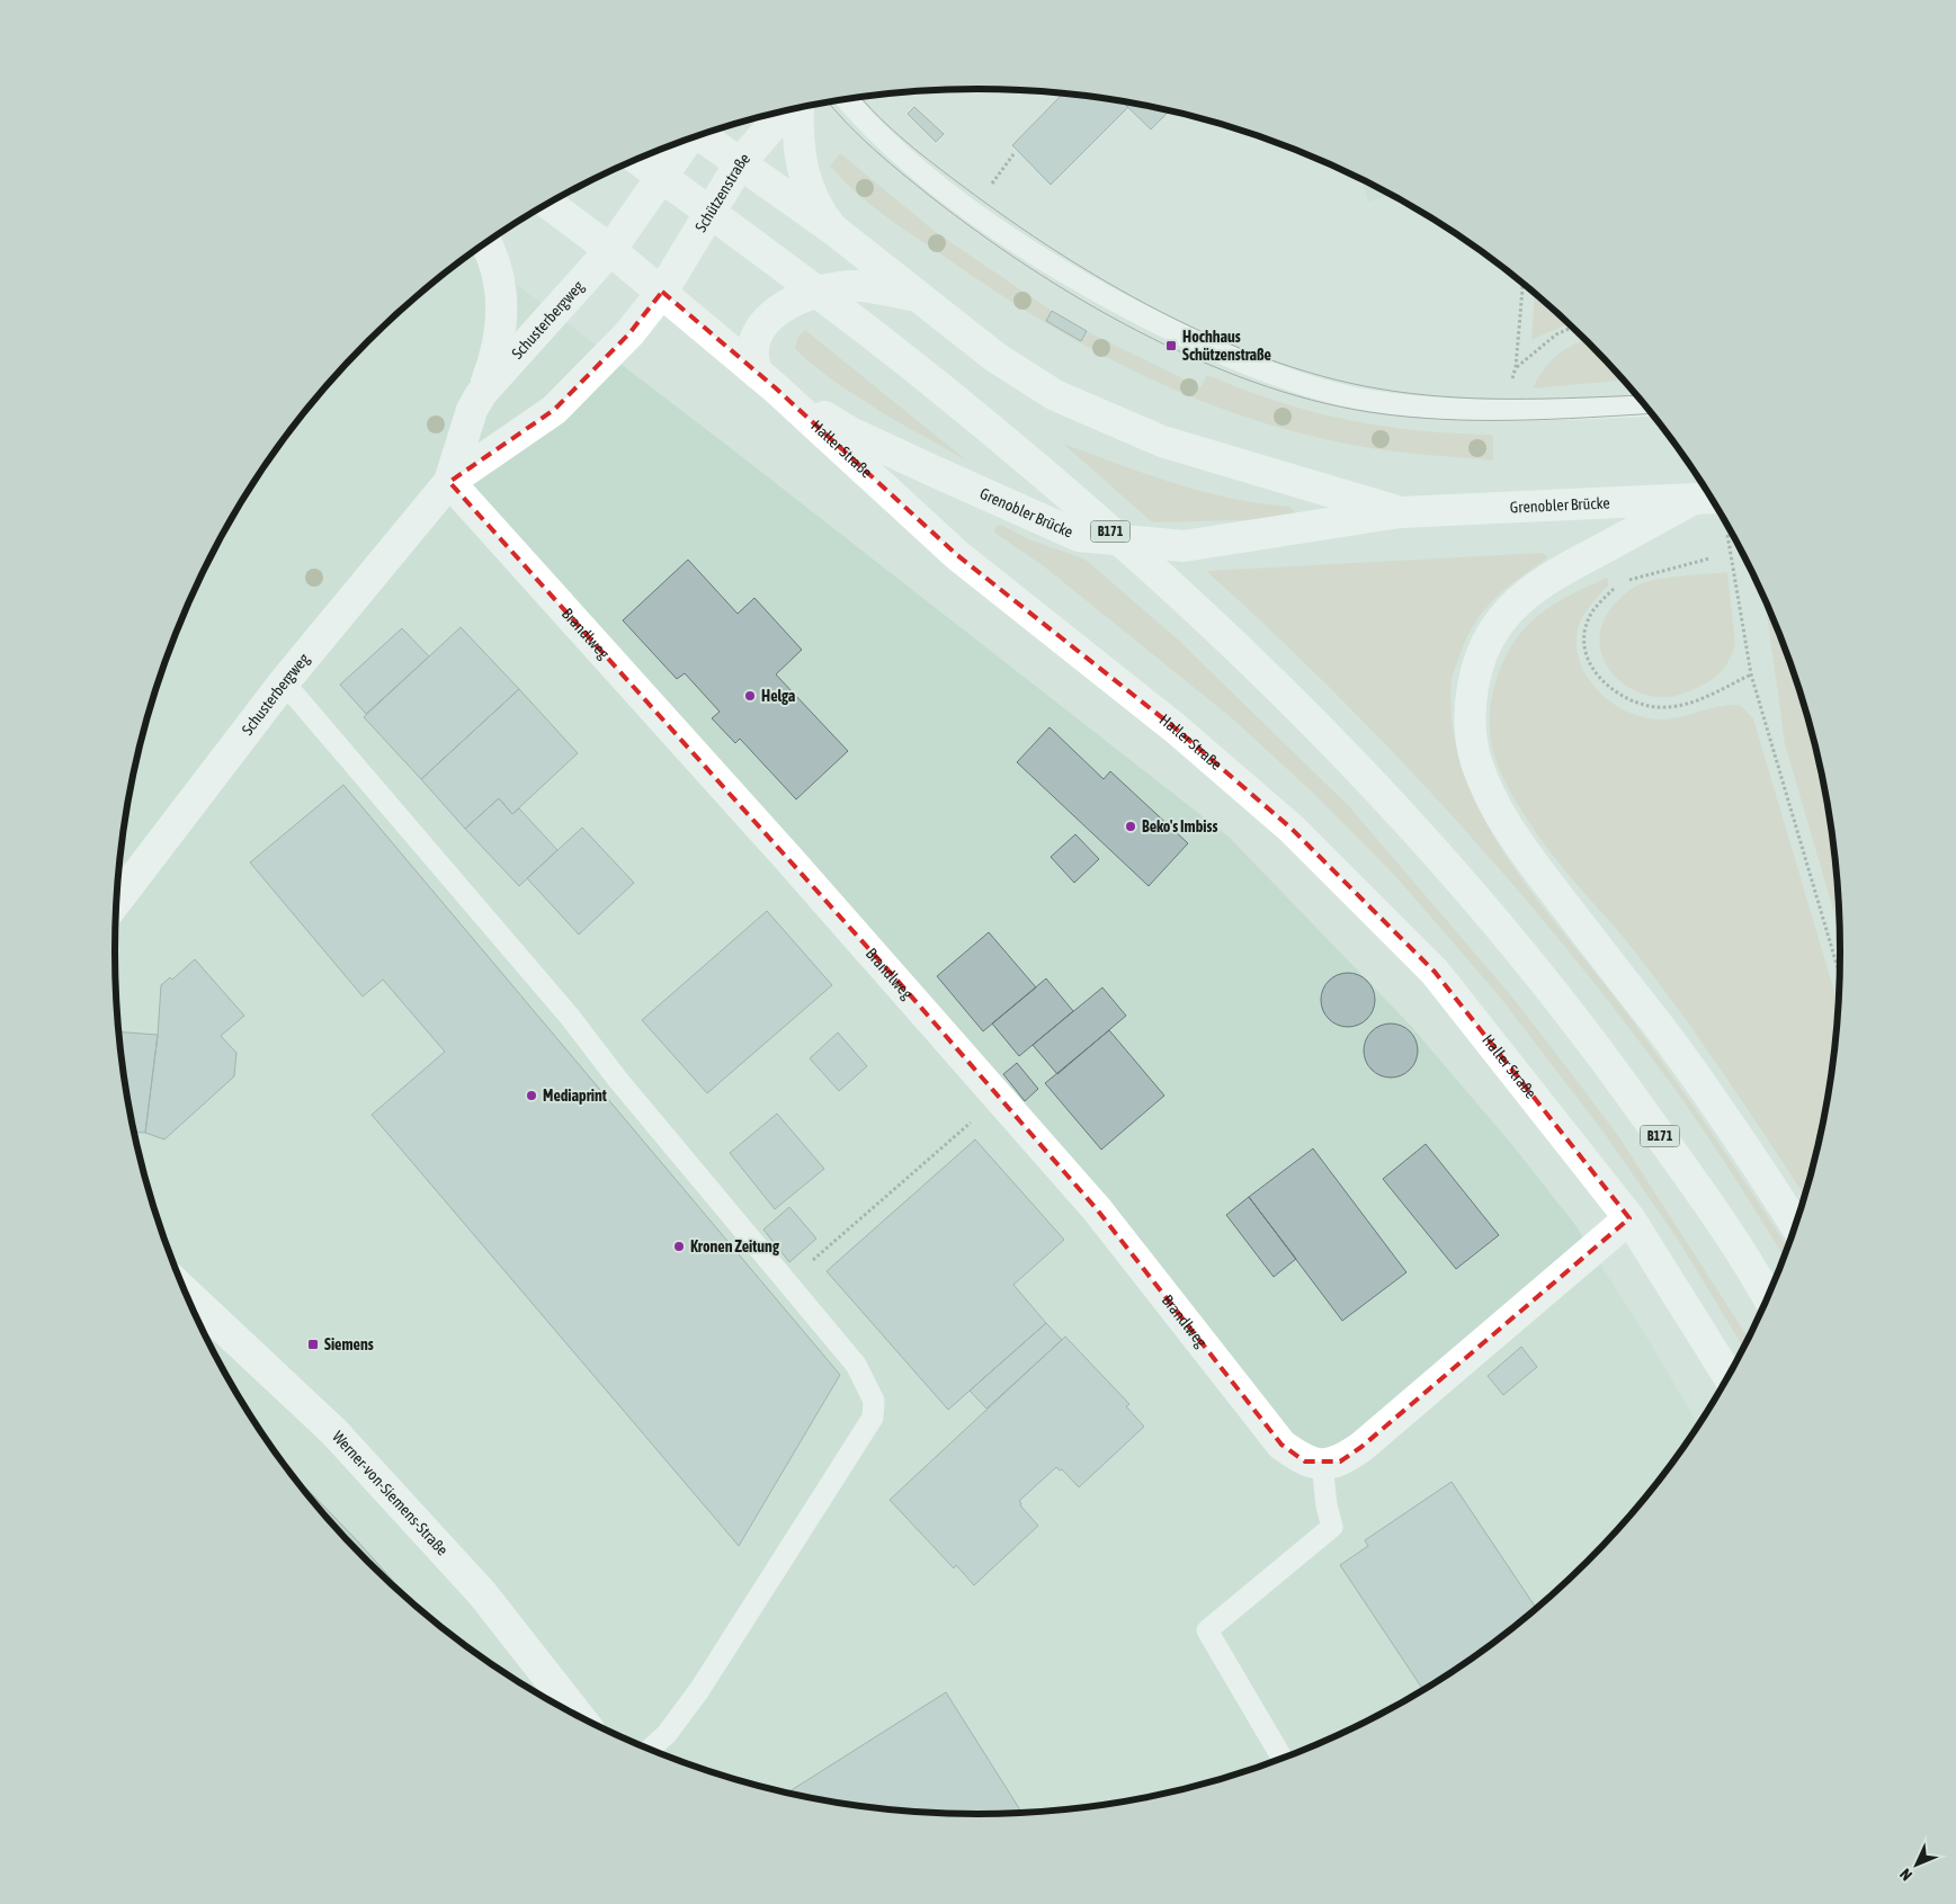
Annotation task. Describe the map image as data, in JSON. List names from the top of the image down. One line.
{"streets":{"main road":["Schützenstraße","Schusterbergweg","Haller Straße","Grenobler Brücke","B171","Brandlweg","Werner-von-Siemens-Straße"]},"crossings":[["Schützenstraße","Schusterbergweg"],["Schützenstraße","Haller Straße"],["Schusterbergweg","Haller Straße"],["Schusterbergweg","Brandlweg"],["Haller Straße","Grenobler Brücke"]],"places":{"transit":["Hochhaus Schützenstraße","Siemens"],"other":["Helga","Beko's Imbiss","Mediaprint","Kronen Zeitung"]},"north":"bottom left"}
